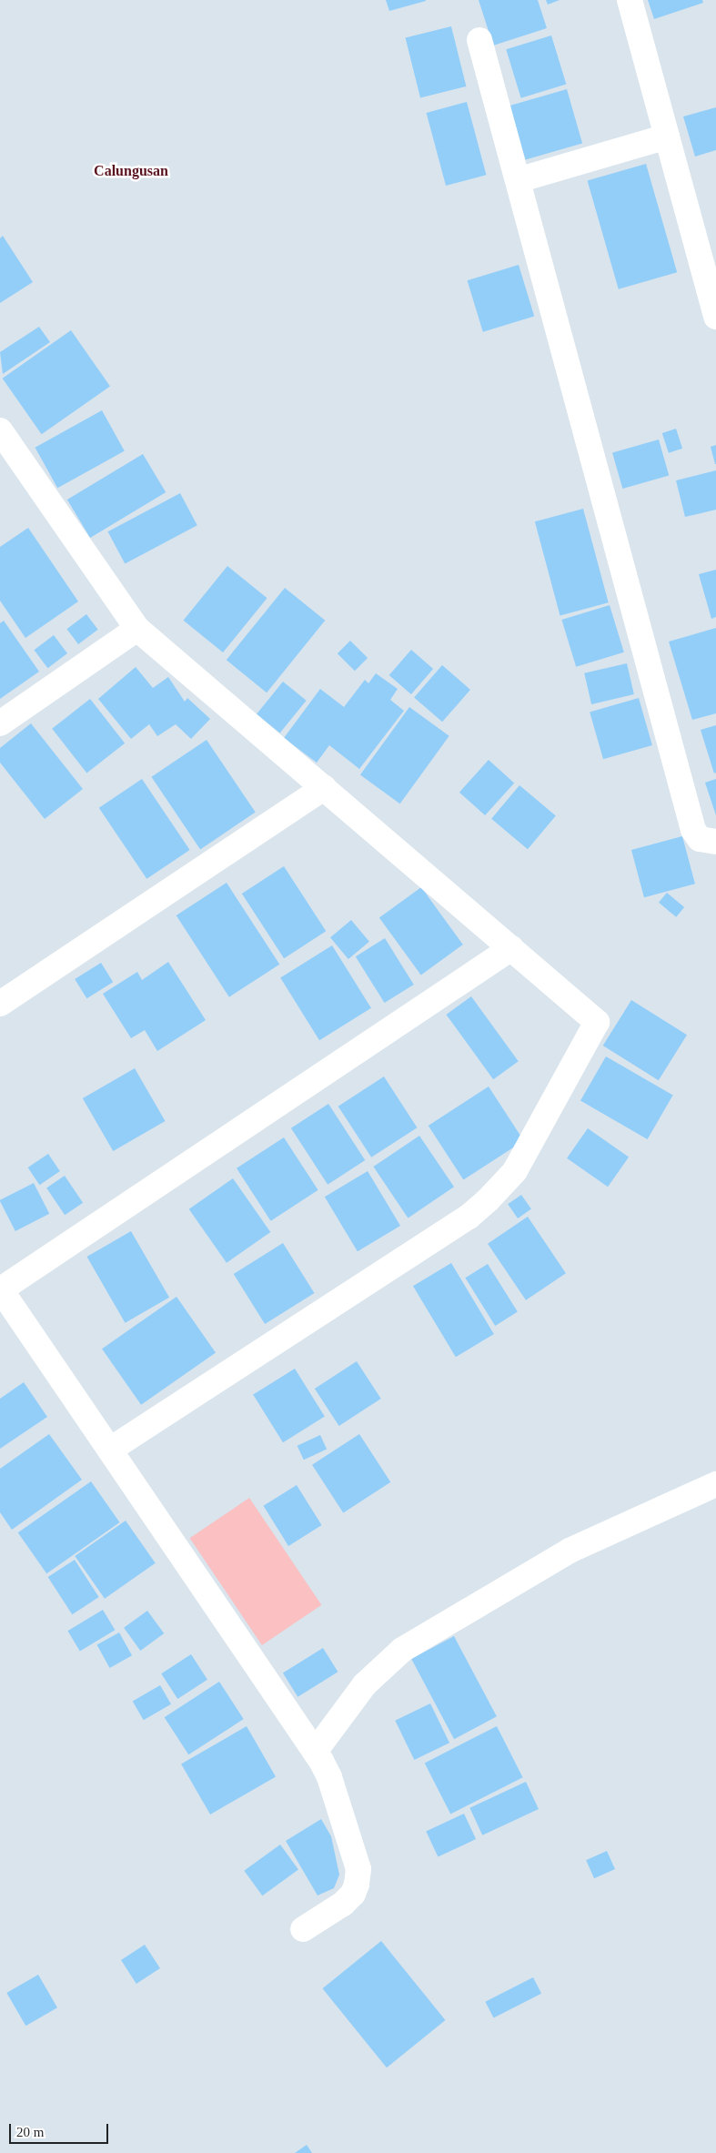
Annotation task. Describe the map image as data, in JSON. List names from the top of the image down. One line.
{"districts":["Calungusan"],"scale_bar":"20 m"}
